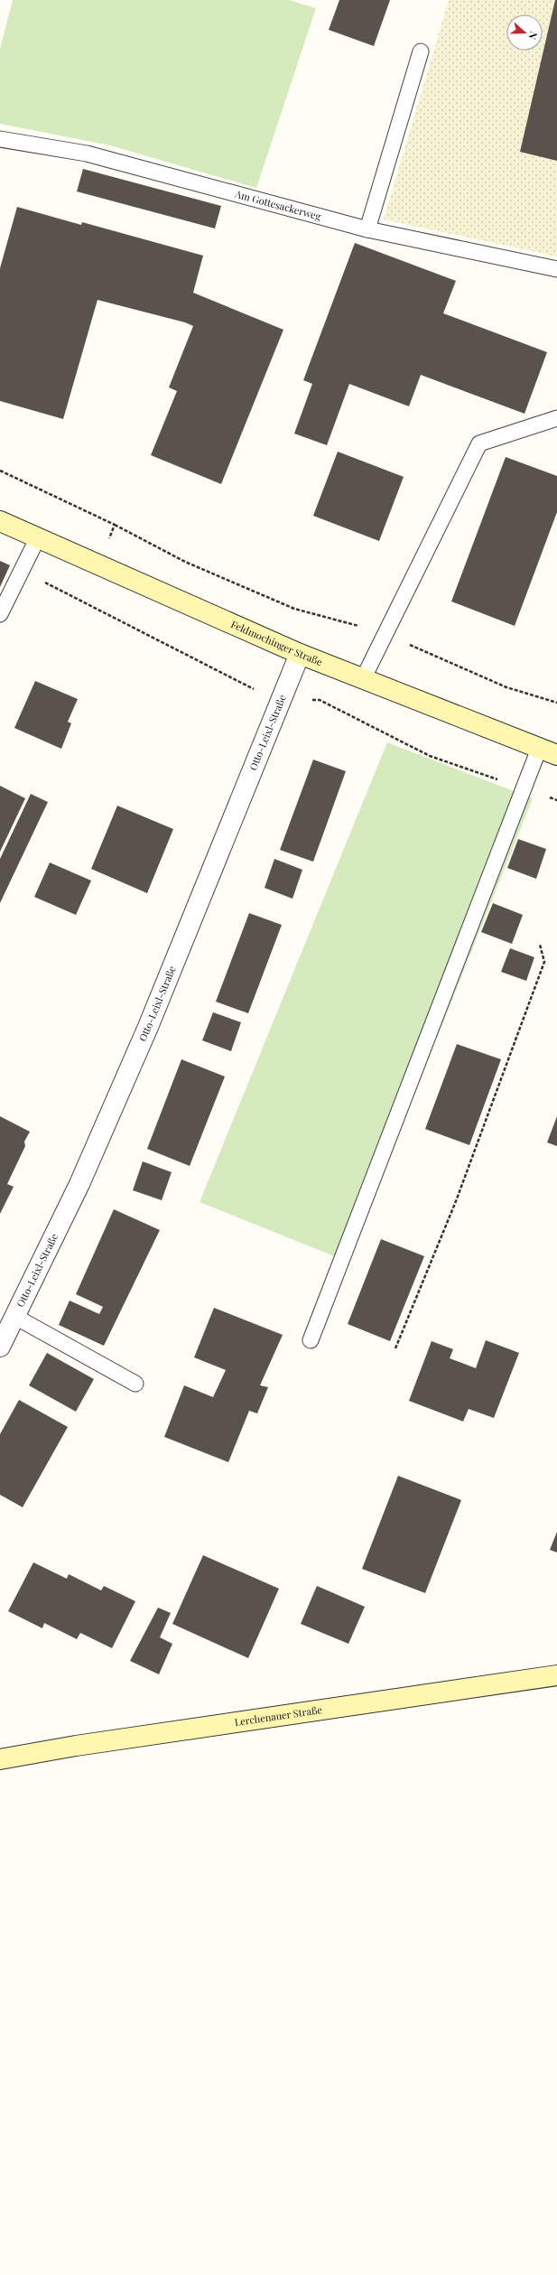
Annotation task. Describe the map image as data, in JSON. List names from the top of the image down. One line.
{"streets":{"main road":["Feldmochinger Straße","Lerchenauer Straße"],"street":["Otto-Leixl-Straße"],"lane":["Am Gottesackerweg"]},"crossings":[["Feldmochinger Straße","Otto-Leixl-Straße"]],"north":"right"}
